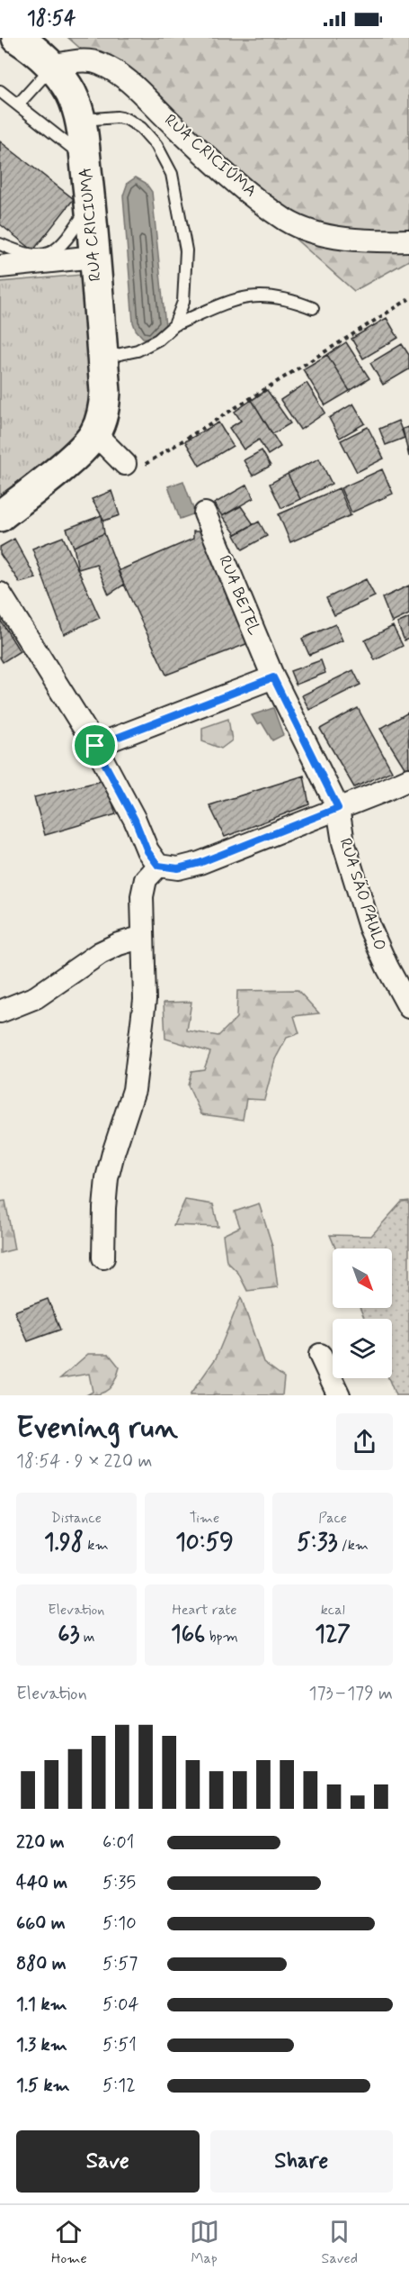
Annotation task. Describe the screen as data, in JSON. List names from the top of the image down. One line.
{"streets":{"main road":["RUA CRICIUMA"],"street":["RUA CRICIÚMA","RUA BETEL","RUA SÃO PAULO"]},"crossings":[["RUA CRICIÚMA","RUA CRICIUMA"],["RUA BETEL","RUA SÃO PAULO"]],"north":"bottom right","page":{"status":"18:54","heading":["Evening run","18:54 · 9 × 220 m"],"stats":[["Distance","1.98 km"],["Time","10:59"],["Pace","5:33 /km"],["Elevation","63 m"],["Heart rate","166 bpm"],["kcal","127"]],"chart":["Elevation","173–179 m"],"list":[{"name":"220 m","note":"6:01"},{"name":"440 m","note":"5:35"},{"name":"660 m","note":"5:10"},{"name":"880 m","note":"5:57"},{"name":"1.1 km","note":"5:04"},{"name":"1.3 km","note":"5:51"},{"name":"1.5 km","note":"5:12"}],"buttons":["Save","Share"],"tabs":["Home","Map","Saved"]}}
